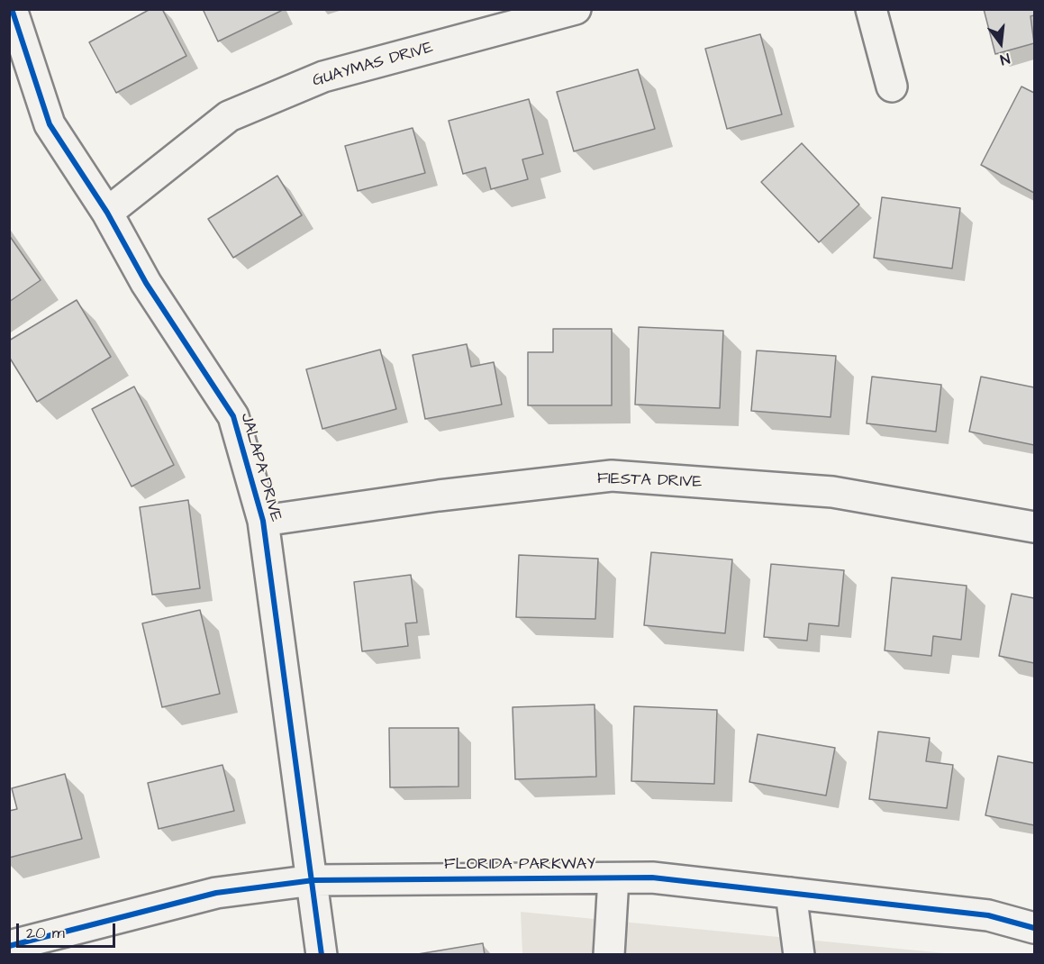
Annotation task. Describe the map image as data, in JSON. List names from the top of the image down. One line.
{"streets":{"street":["GUAYMAS DRIVE","JALAPA DRIVE","FIESTA DRIVE","FLORIDA PARKWAY"]},"crossings":[["GUAYMAS DRIVE","JALAPA DRIVE"],["JALAPA DRIVE","FIESTA DRIVE"],["JALAPA DRIVE","FLORIDA PARKWAY"]],"scale_bar":"20 m","north":"bottom"}
